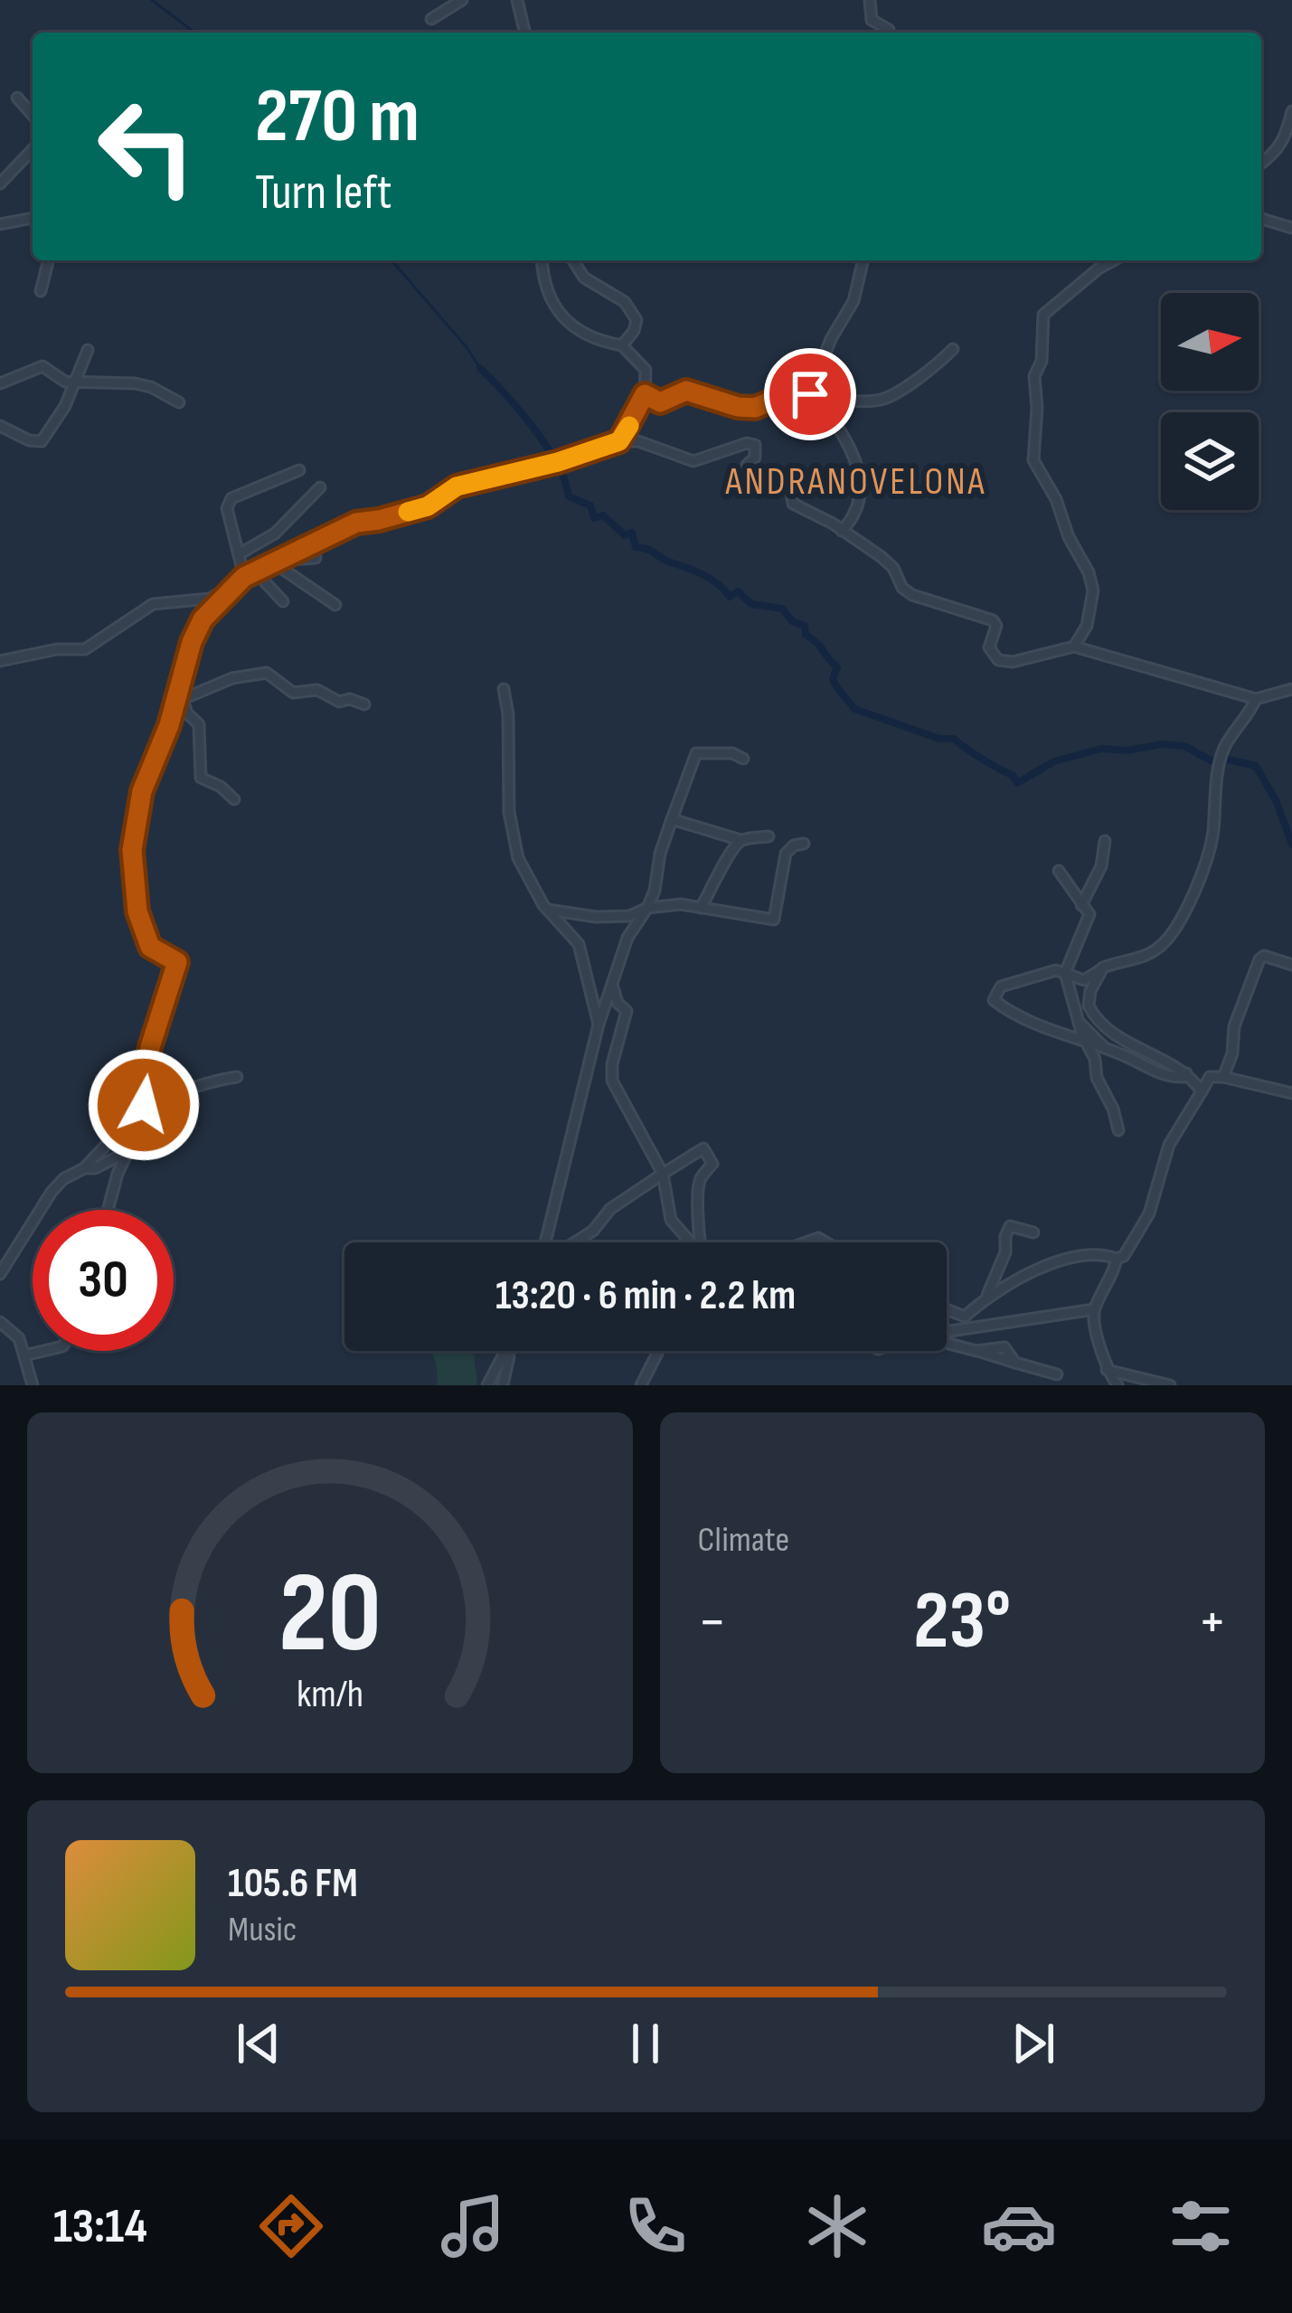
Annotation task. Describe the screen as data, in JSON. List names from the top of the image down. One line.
{"districts":["ANDRANOVELONA"],"north":"right","page":{"turn":["270 m","Turn left"],"limit":"30","trip":"13:20 · 6 min · 2.2 km","tile":"Climate","heat":["−","23°","+"],"song":["105.6 FM","Music"],"tabs":"13:14","gauge":["20","km/h"]}}
